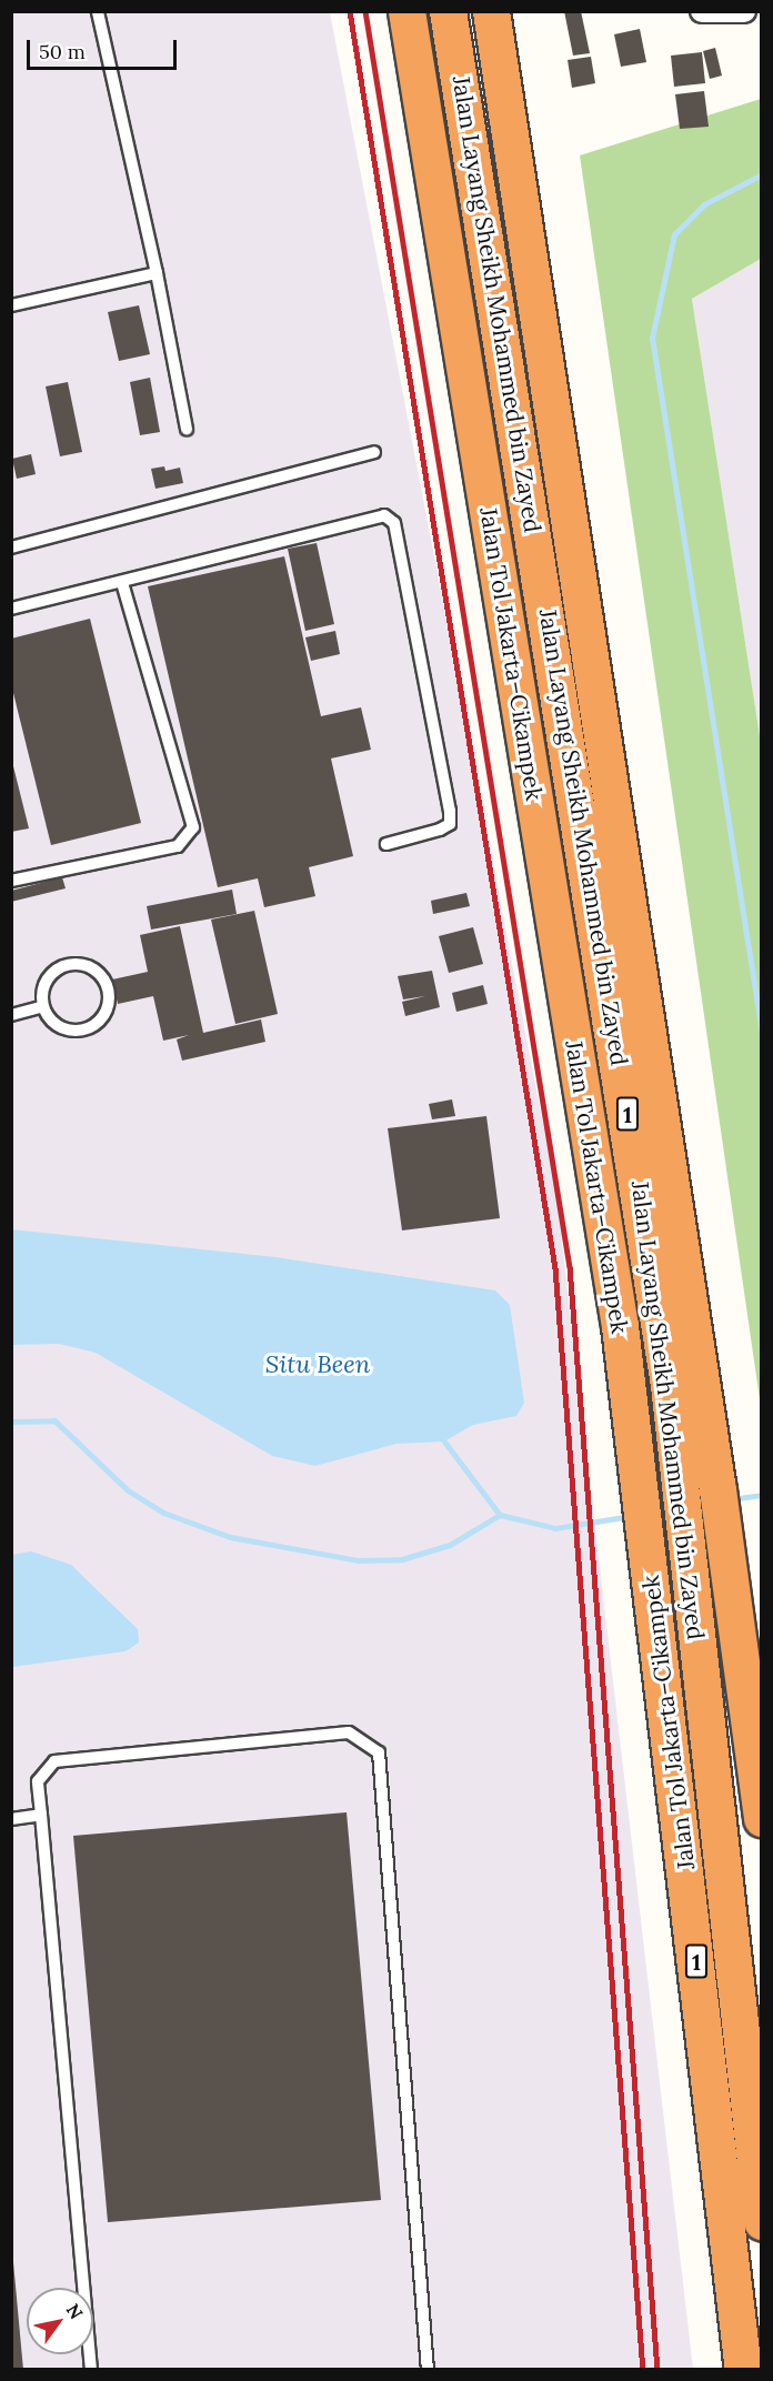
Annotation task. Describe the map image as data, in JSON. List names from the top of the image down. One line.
{"streets":{"highway":["Jalan Layang Sheikh Mohammed bin Zayed","Jalan Tol Jakarta–Cikampek","1"]},"water":["Situ Been"],"scale_bar":"50 m","north":"top right"}
